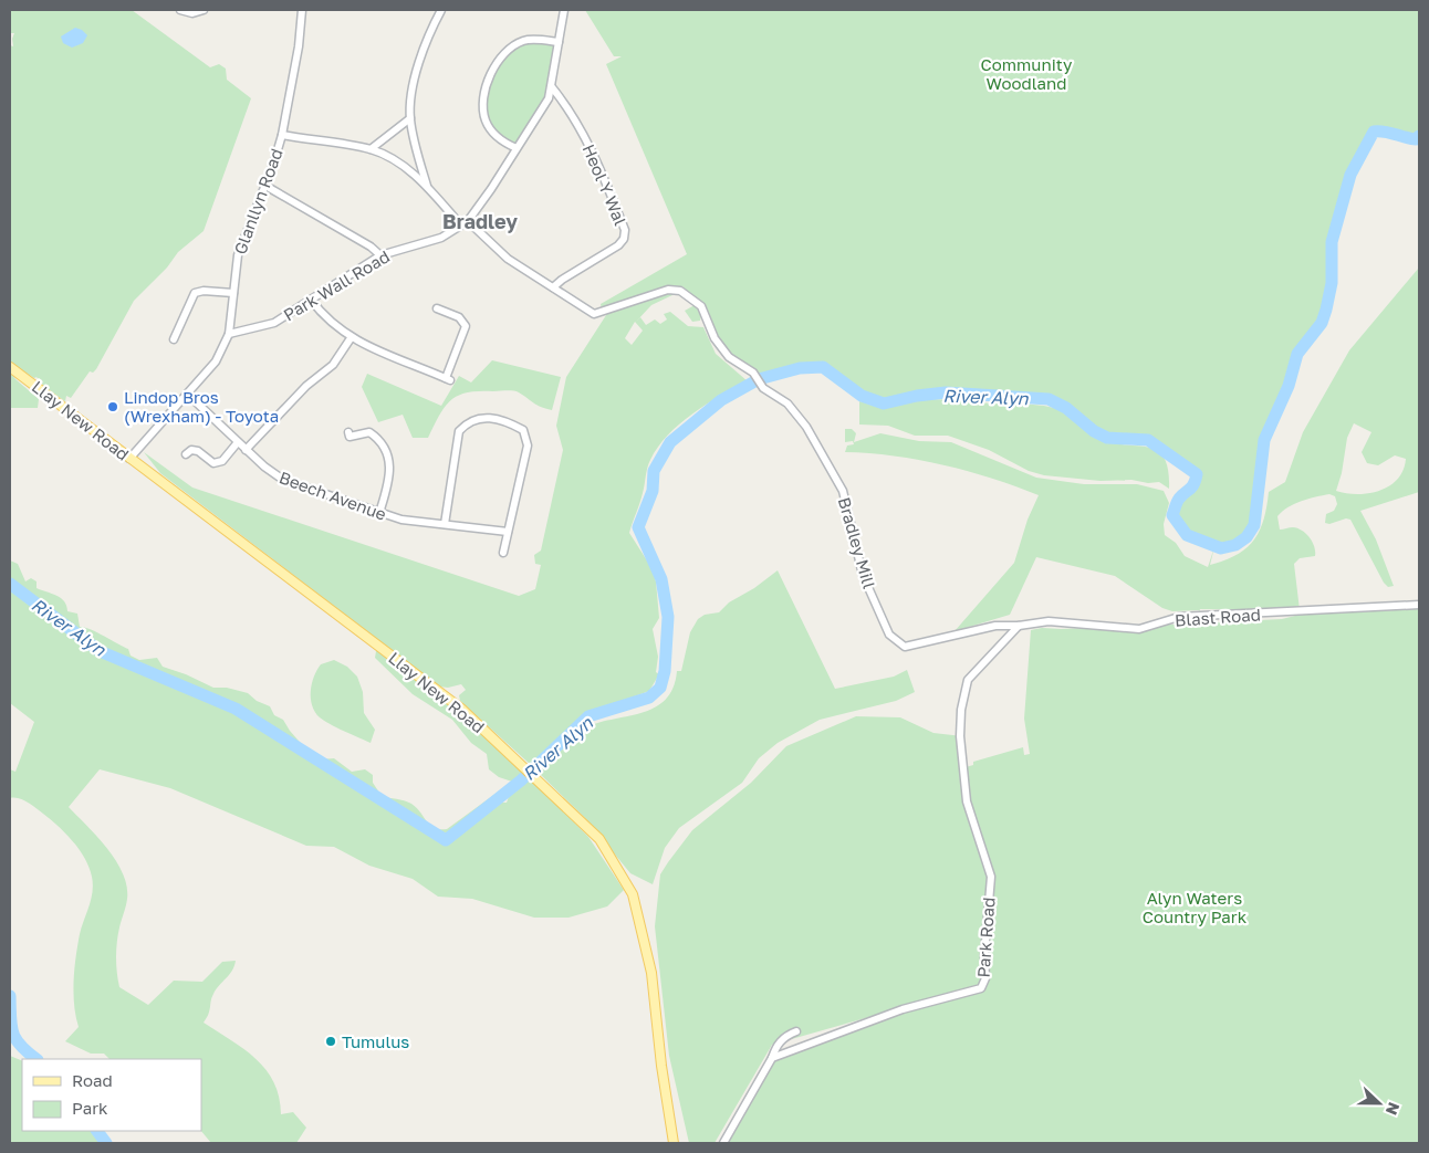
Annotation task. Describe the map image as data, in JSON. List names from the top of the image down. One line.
{"streets":{"main road":["Llay New Road"],"street":["Heol Y Wal","Glanllyn Road","Park Wall Road","Beech Avenue","Bradley Mill","Blast Road","Park Road"]},"crossings":[["Heol Y Wal","Park Wall Road"],["Heol Y Wal","Bradley Mill"],["Glanllyn Road","Park Wall Road"],["Glanllyn Road","Llay New Road"],["Glanllyn Road","Beech Avenue"],["Bradley Mill","Blast Road"],["Bradley Mill","Park Road"],["Blast Road","Park Road"]],"districts":["Bradley"],"water":["River Alyn"],"parks":["Community Woodland","Alyn Waters Country Park"],"places":["Lindop Bros (Wrexham) - Toyota","Tumulus"],"legend":["Road","Park"],"north":"right"}
